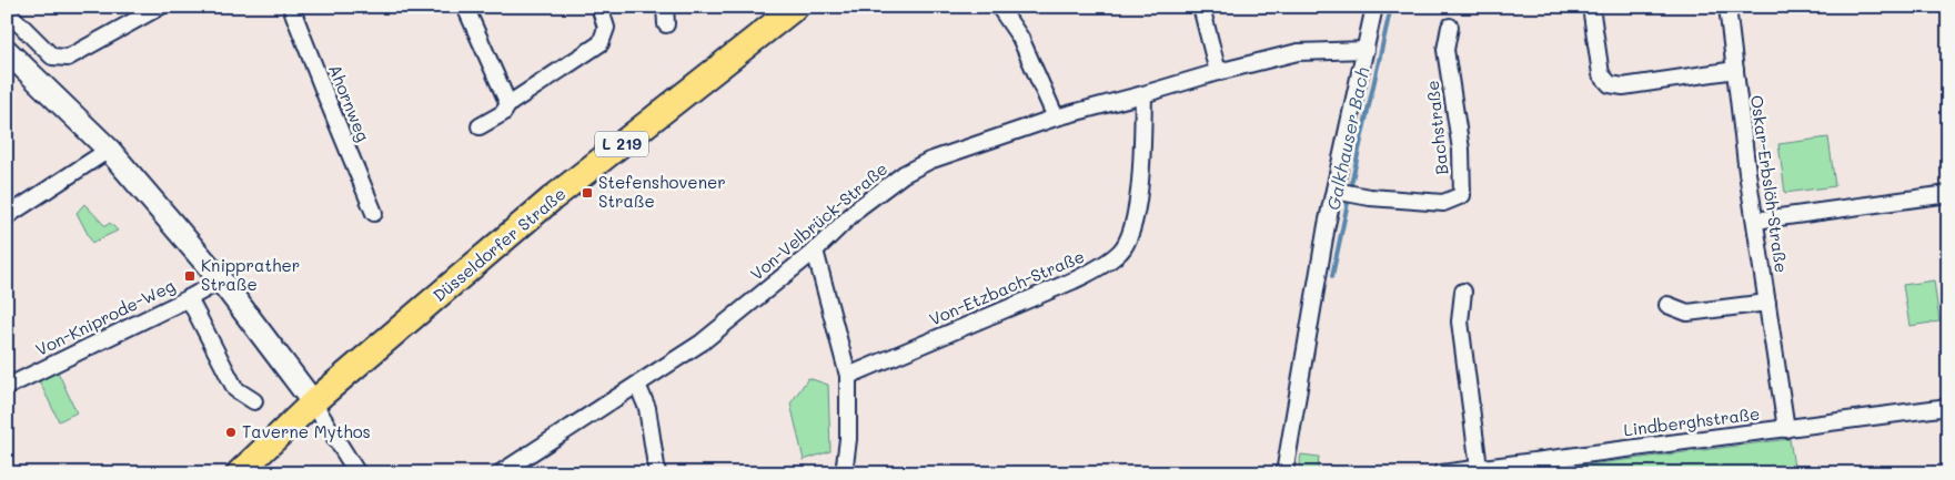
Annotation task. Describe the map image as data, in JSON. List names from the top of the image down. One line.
{"streets":{"main road":["L 219","Düsseldorfer Straße"],"street":["Ahornweg","Bachstraße","Oskar-Erbslöh-Straße","Von-Velbrück-Straße","Von-Etzbach-Straße","Von-Kniprode-Weg","Lindberghstraße"]},"crossings":[["Oskar-Erbslöh-Straße","Lindberghstraße"],["Von-Velbrück-Straße","Von-Etzbach-Straße"]],"water":["Galkhauser Bach"],"places":{"transit":["Stefenshovener Straße","Knipprather Straße"],"other":["Taverne Mythos"]}}
